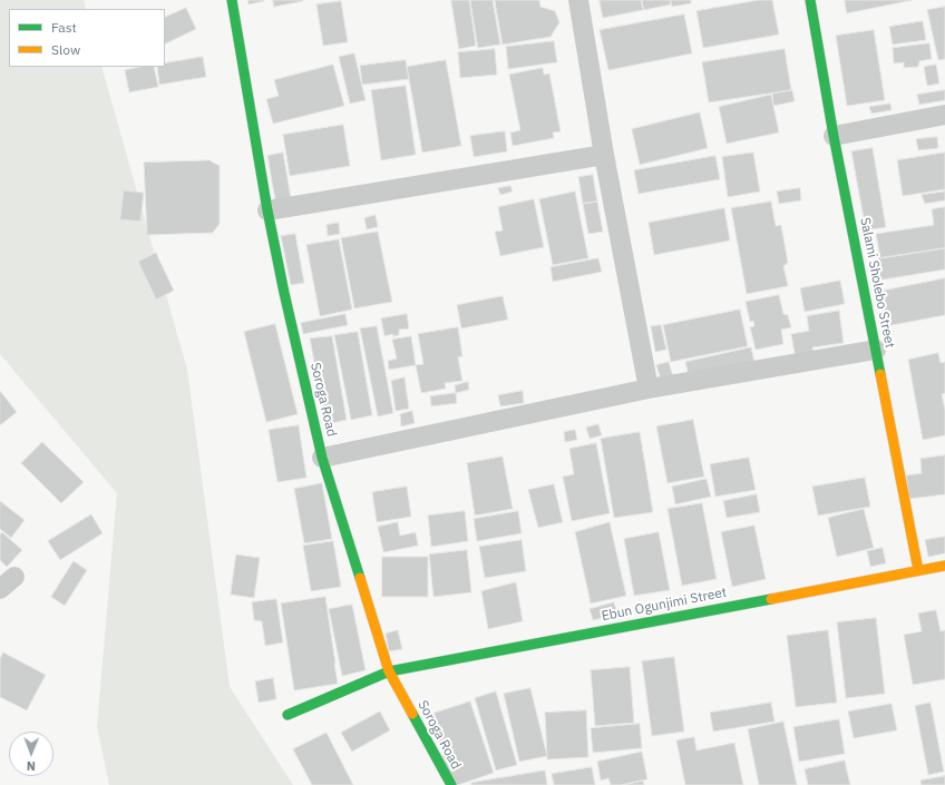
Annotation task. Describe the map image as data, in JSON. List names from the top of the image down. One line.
{"streets":{"street":["Salami Sholebo Street","Soroga Road","Ebun Ogunjimi Street"]},"crossings":[["Salami Sholebo Street","Ebun Ogunjimi Street"],["Soroga Road","Ebun Ogunjimi Street"]],"legend":["Fast","Slow"],"north":"bottom"}
